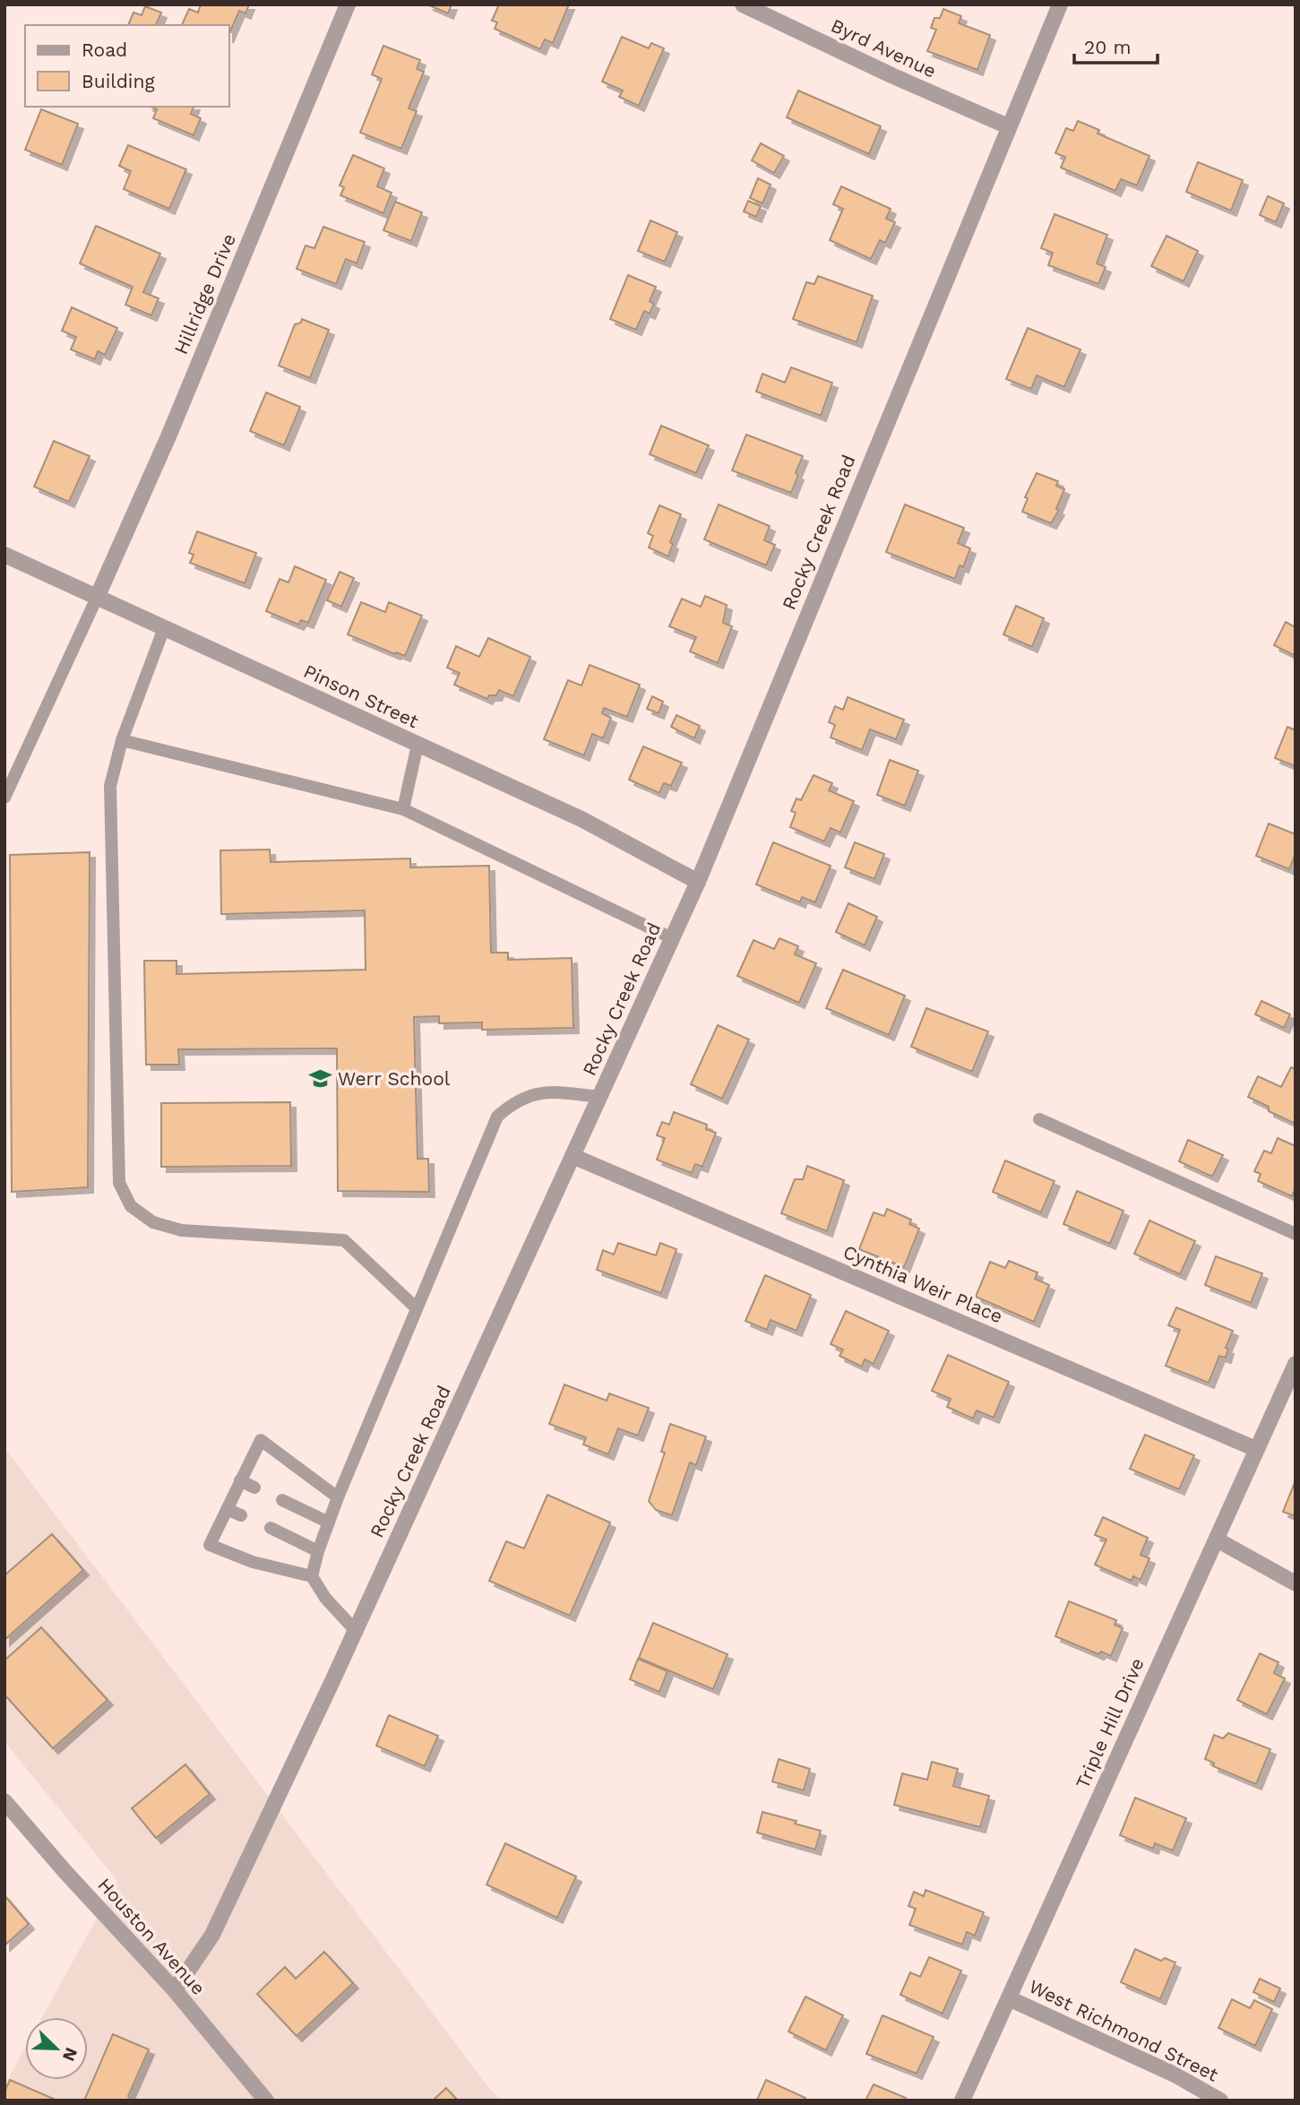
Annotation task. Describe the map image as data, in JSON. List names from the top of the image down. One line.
{"streets":{"street":["Byrd Avenue","Hillridge Drive","Rocky Creek Road","Pinson Street","Cynthia Weir Place","Triple Hill Drive","Houston Avenue","West Richmond Street"]},"crossings":[["Byrd Avenue","Rocky Creek Road"],["Hillridge Drive","Pinson Street"],["Rocky Creek Road","Pinson Street"],["Rocky Creek Road","Cynthia Weir Place"],["Rocky Creek Road","Houston Avenue"],["Cynthia Weir Place","Triple Hill Drive"],["Triple Hill Drive","West Richmond Street"]],"places":{"school or university":["Werr School"]},"legend":["Road","Building"],"scale_bar":"20 m","north":"bottom right"}
